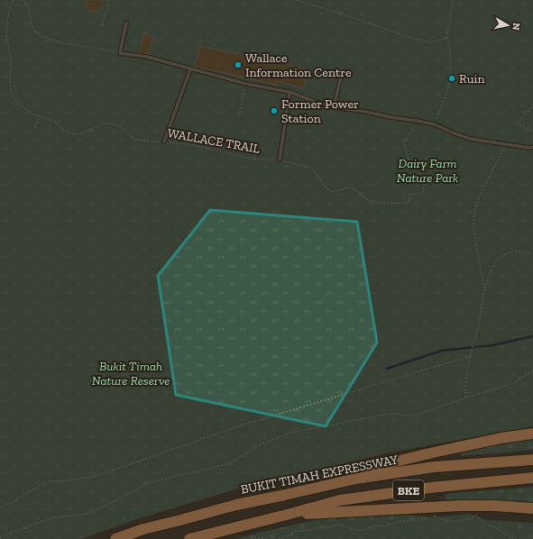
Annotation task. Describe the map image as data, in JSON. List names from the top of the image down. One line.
{"streets":{"highway":["BUKIT TIMAH EXPRESSWAY","BKE"],"path":["WALLACE TRAIL"]},"parks":["Dairy Farm Nature Park","Bukit Timah Nature Reserve"],"places":["Wallace Information Centre","Ruin","Former Power Station"],"north":"right"}
